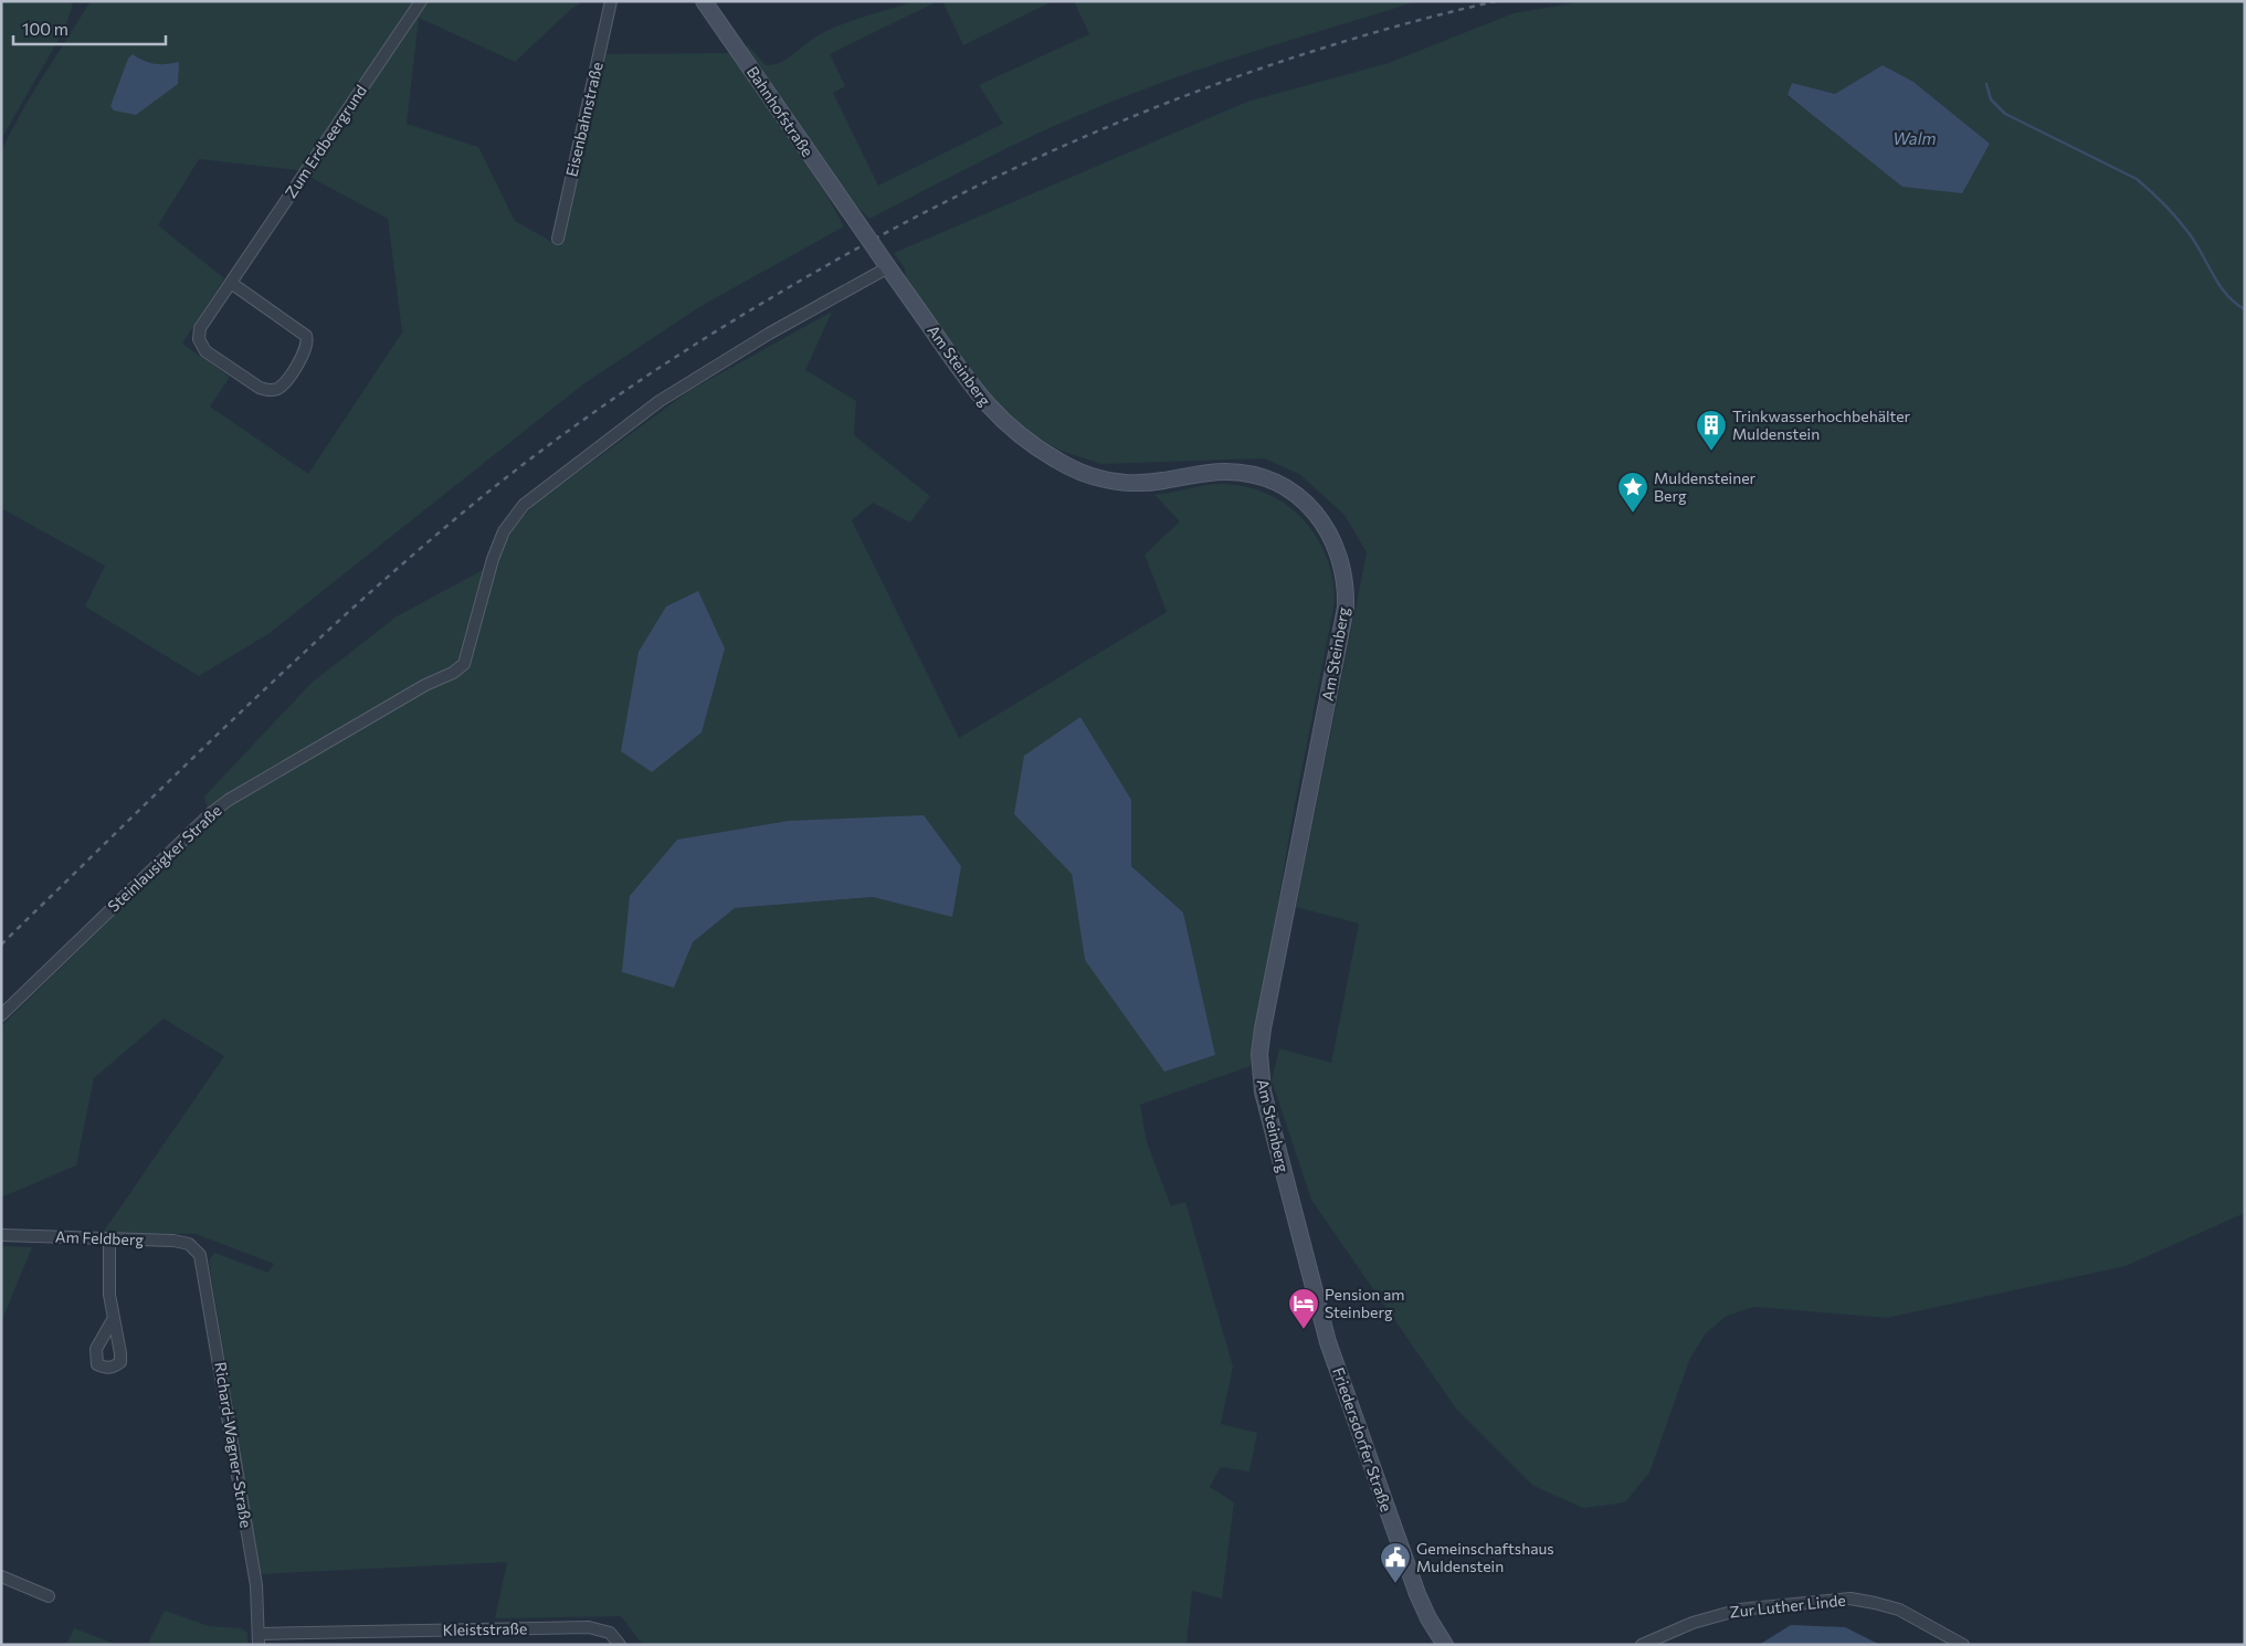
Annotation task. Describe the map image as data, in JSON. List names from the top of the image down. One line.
{"streets":{"main road":["Bahnhofstraße","Am Steinberg","Friedersdorfer Straße"],"street":["Eisenbahnstraße","Zum Erdbeergrund","Steinlausigker Straße","Am Feldberg","Richard-Wagner-Straße","Zur Luther Linde","Kleiststraße"]},"crossings":[["Bahnhofstraße","Am Steinberg"],["Am Steinberg","Steinlausigker Straße"],["Am Steinberg","Friedersdorfer Straße"],["Am Feldberg","Richard-Wagner-Straße"],["Richard-Wagner-Straße","Kleiststraße"]],"water":["Walm"],"places":{"building":["Trinkwasserhochbehälter Muldenstein"],"place":["Muldensteiner Berg"],"hotel":["Pension am Steinberg"],"public building":["Gemeinschaftshaus Muldenstein"]},"scale_bar":"100 m"}
